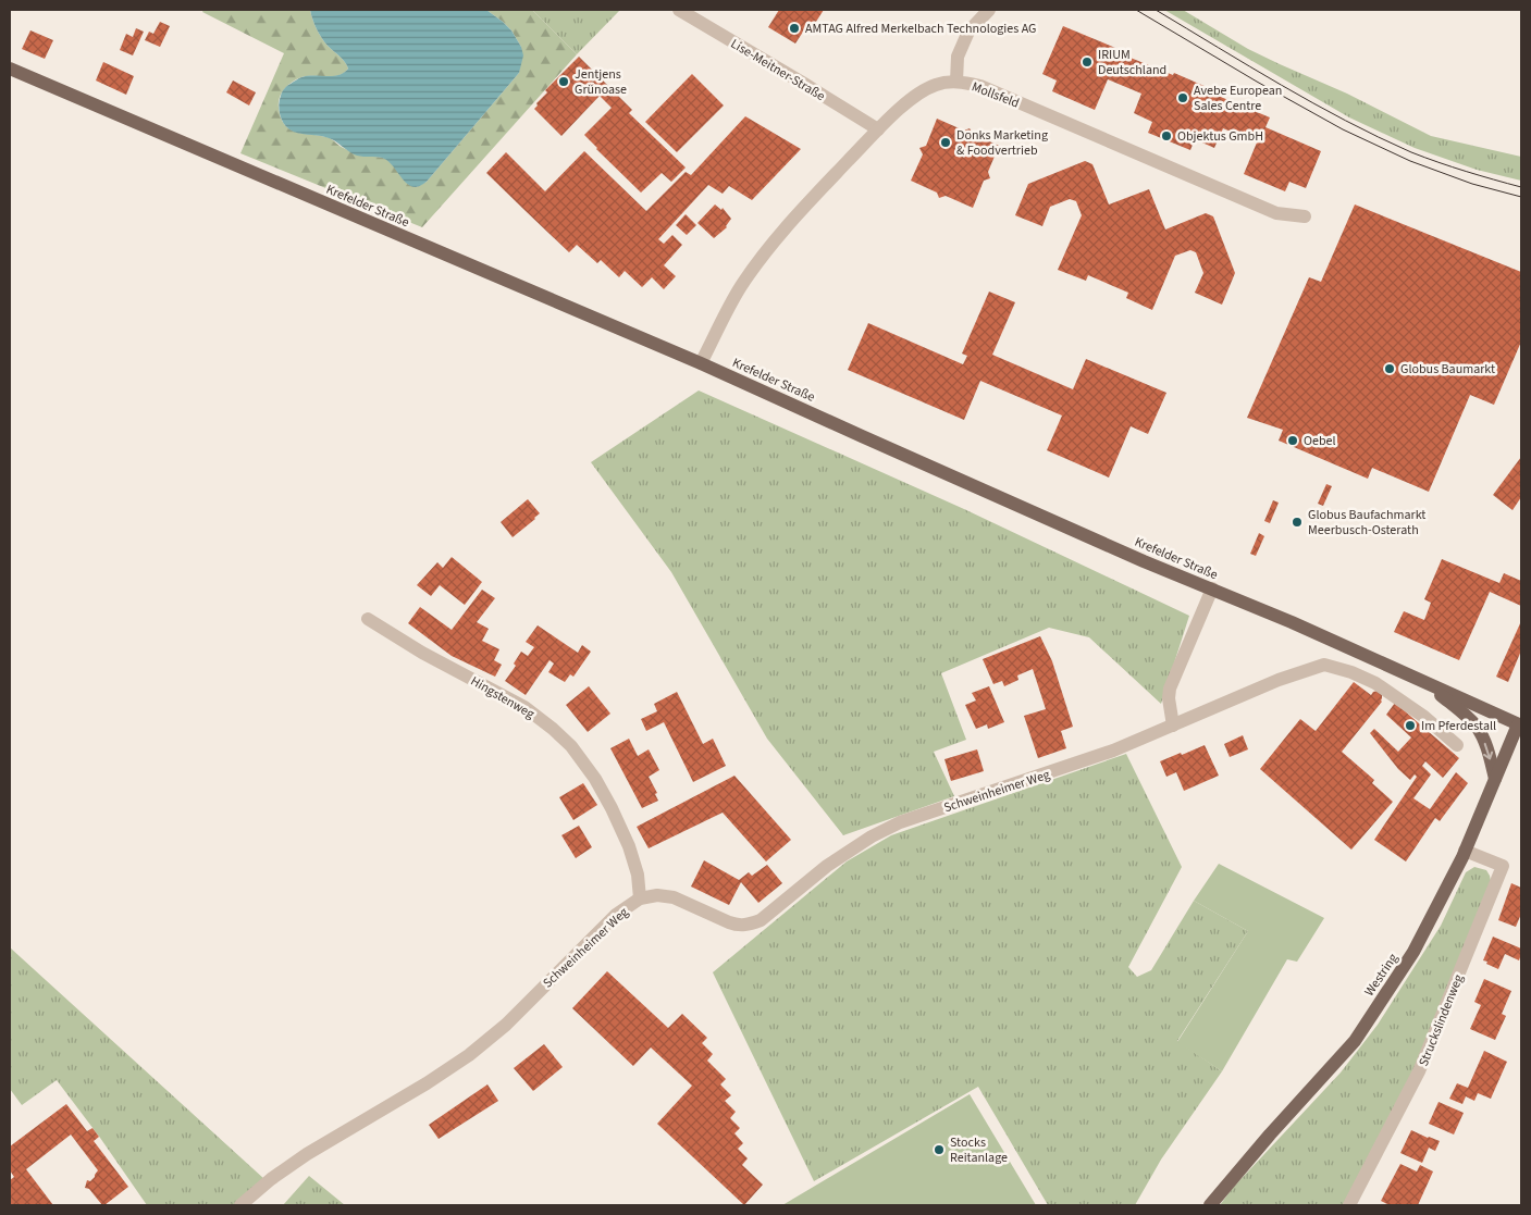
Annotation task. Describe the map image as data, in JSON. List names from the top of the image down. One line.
{"streets":{"main road":["Krefelder Straße","Westring"],"street":["Lise-Meitner-Straße","Mollsfeld","Hingstenweg","Schweinheimer Weg","Struckslindenweg"]},"crossings":[["Lise-Meitner-Straße","Mollsfeld"],["Mollsfeld","Krefelder Straße"],["Krefelder Straße","Westring"],["Hingstenweg","Schweinheimer Weg"],["Westring","Struckslindenweg"]],"places":["AMTAG Alfred Merkelbach Technologies AG","IRIUM Deutschland","Jentjens Grünoase","Avebe European Sales Centre","Objektus GmbH","Donks Marketing & Foodvertrieb","Globus Baumarkt","Oebel","Globus Baufachmarkt Meerbusch-Osterath","Im Pferdestall","Stocks Reitanlage"]}
